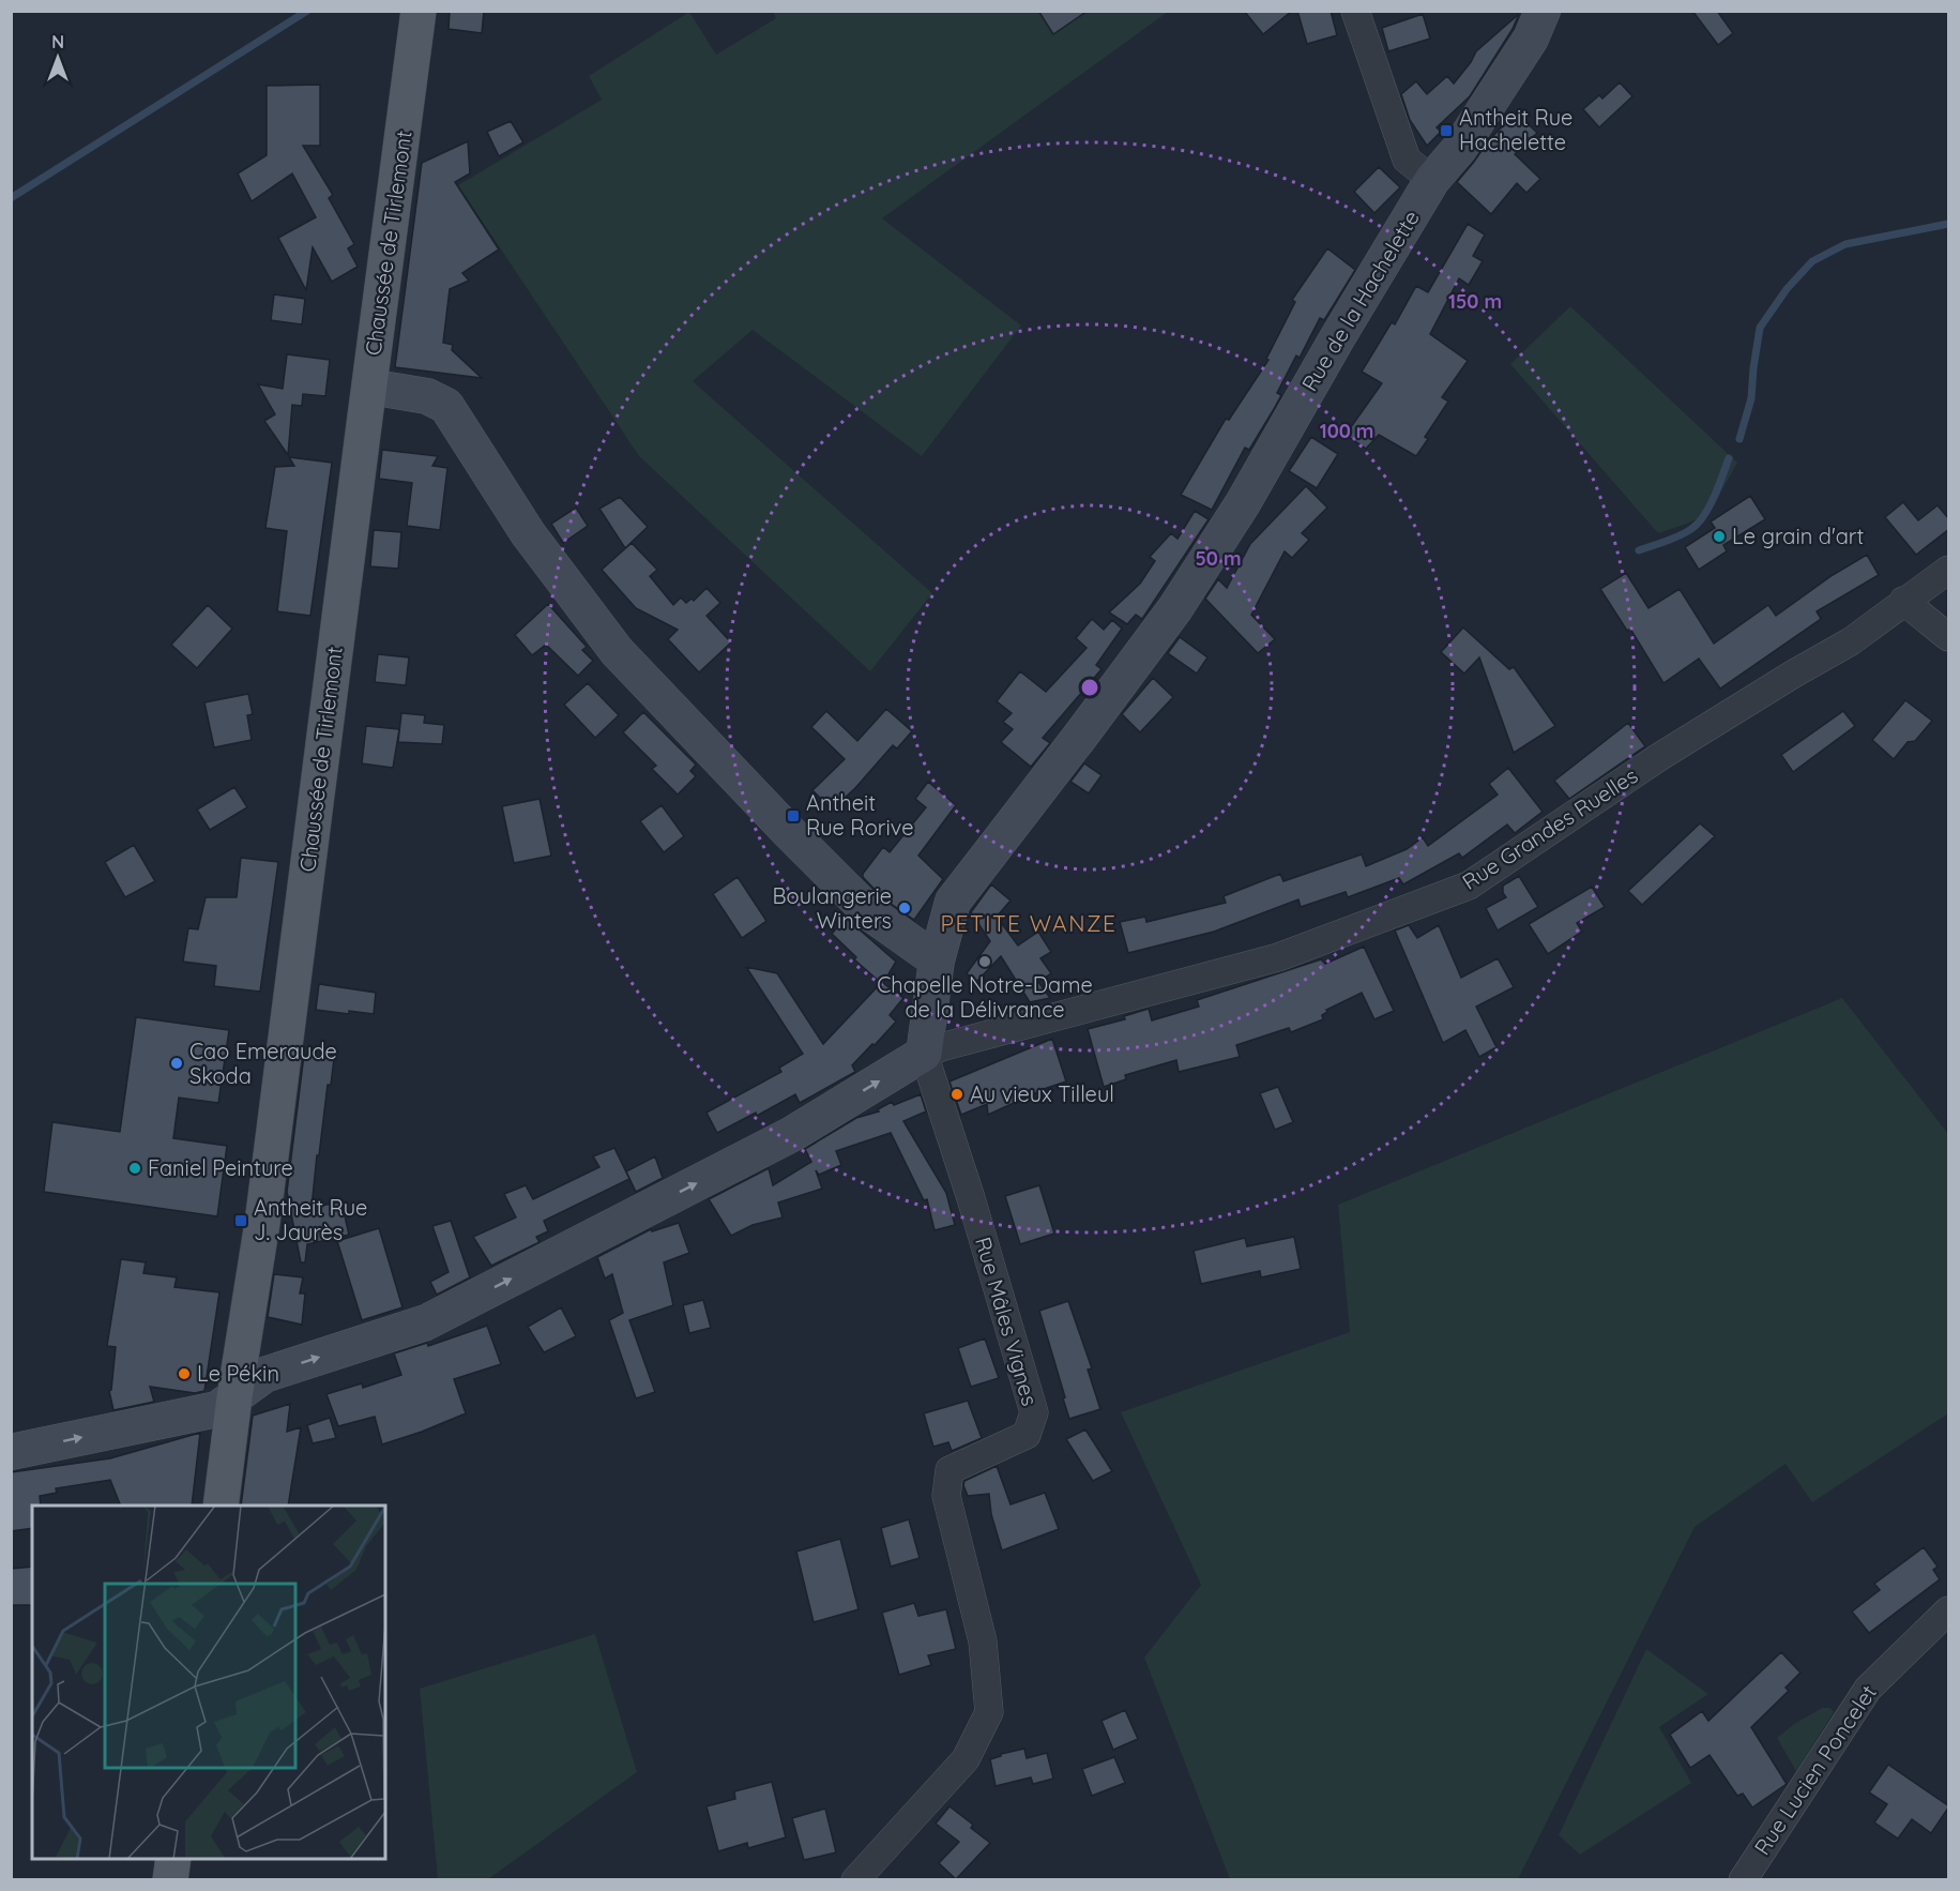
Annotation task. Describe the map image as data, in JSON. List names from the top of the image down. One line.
{"streets":{"main road":["Chaussée de Tirlemont"],"street":["Rue de la Hachelette","Rue Grandes Ruelles","Rue Mâles Vignes","Rue Lucien Poncelet"]},"crossings":[["Rue de la Hachelette","Rue Grandes Ruelles"],["Rue de la Hachelette","Rue Mâles Vignes"],["Rue Grandes Ruelles","Rue Mâles Vignes"]],"districts":["PETITE WANZE"],"places":{"transit":["Antheit Rue Hachelette","Antheit Rue Rorive","Antheit Rue J. Jaurès"],"other":["Le grain d'art","Boulangerie Winters","Chapelle Notre-Dame de la Délivrance","Cao Emeraude Skoda","Au vieux Tilleul","Faniel Peinture","Le Pékin"]},"north":"top","rings":["150 m","100 m","50 m"]}
